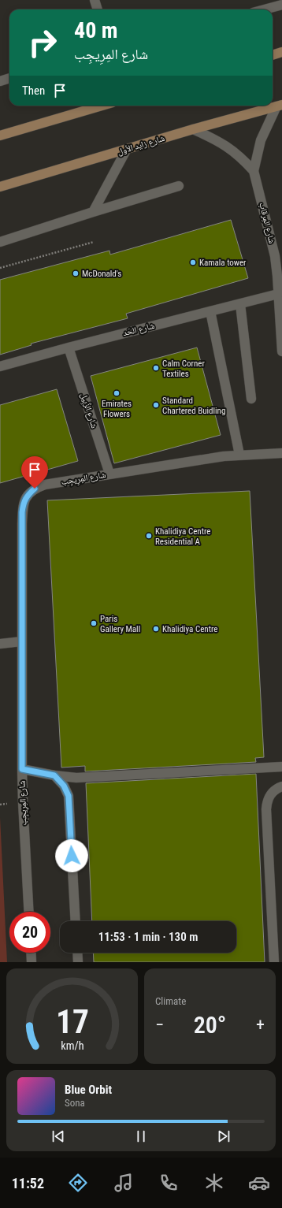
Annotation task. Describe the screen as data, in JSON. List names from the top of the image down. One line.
{"streets":{"main road":["شارع زايد الأول"],"street":["شارع المِرقاب","شارع الحَد","شارع الزِّبِيل","شارع المِرِيجِب"]},"crossings":[["شارع زايد الأول","شارع المِرقاب"],["شارع المِرقاب","شارع الحَد"],["شارع الحَد","شارع الزِّبِيل"],["شارع الزِّبِيل","شارع المِرِيجِب"]],"places":["Kamala tower","McDonald's","Calm Corner Textiles","Emirates Flowers","Standard Chartered Buidling","Khalidiya Centre Residential A","Paris Gallery Mall","Khalidiya Centre"],"page":{"turn":["40 m","شارع المِرِيجِب"],"then":"Then","limit":"20","trip":"11:53 · 1 min · 130 m","tile":"Climate","heat":["−","20°","+"],"song":["Blue Orbit","Sona"],"tabs":"11:52","gauge":["17","km/h"]}}
